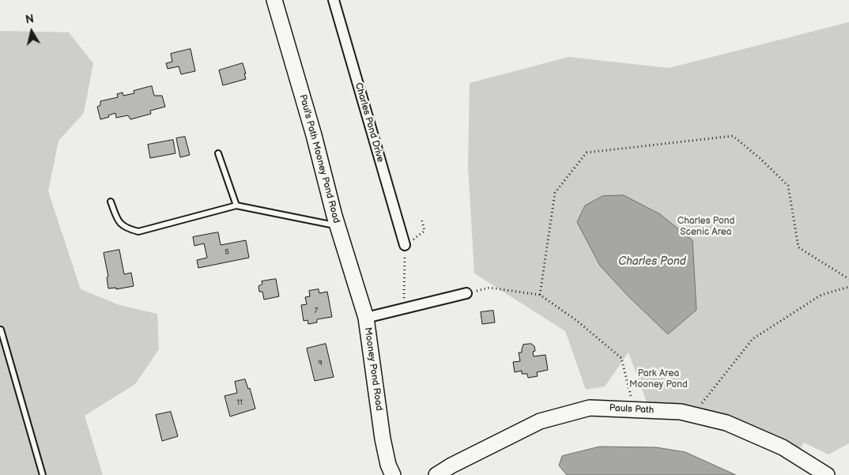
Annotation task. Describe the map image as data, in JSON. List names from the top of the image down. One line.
{"streets":{"street":["Charles Pond Drive","Paul's Path Mooney Pond Road","Mooney Pond Road","Pauls Path"]},"crossings":[["Paul's Path Mooney Pond Road","Mooney Pond Road"]],"water":["Charles Pond"],"parks":["Charles Pond Scenic Area","Park Area Mooney Pond"],"house_numbers":["5","7","9","11"],"north":"top"}
